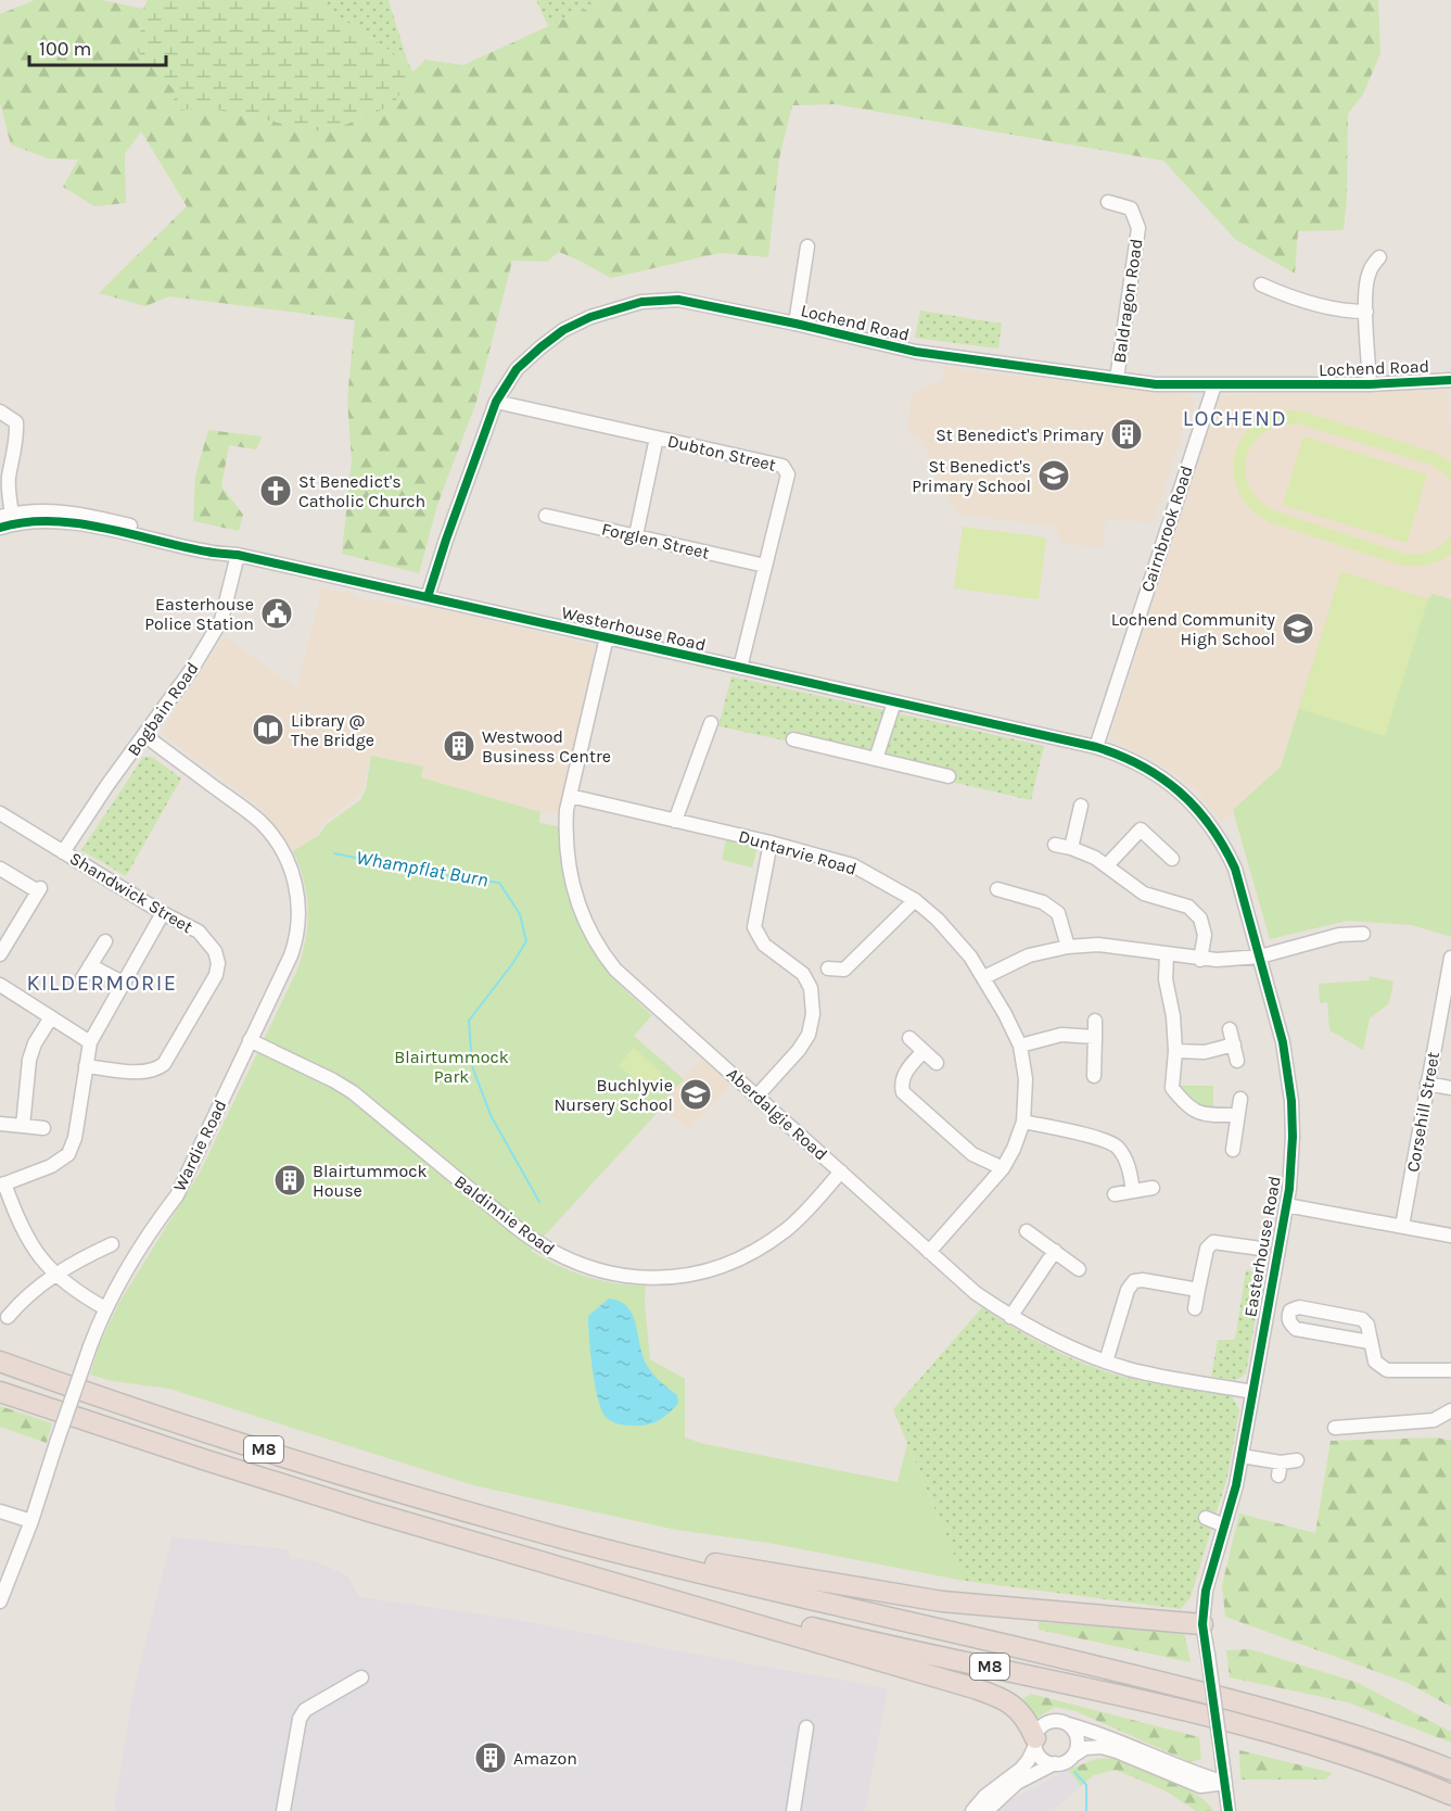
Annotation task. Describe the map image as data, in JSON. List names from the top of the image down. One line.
{"streets":{"highway":["M8"],"street":["Baldragon Road","Lochend Road","Dubton Street","Cairnbrook Road","Forglen Street","Westerhouse Road","Bogbain Road","Duntarvie Road","Shandwick Street","Corsehill Street","Aberdalgie Road","Wardie Road","Baldinnie Road","Easterhouse Road"]},"crossings":[["Baldragon Road","Lochend Road"],["Lochend Road","Dubton Street"],["Lochend Road","Cairnbrook Road"],["Lochend Road","Westerhouse Road"],["Dubton Street","Forglen Street"],["Dubton Street","Westerhouse Road"],["Cairnbrook Road","Westerhouse Road"],["Westerhouse Road","Bogbain Road"],["Westerhouse Road","Aberdalgie Road"],["Westerhouse Road","Easterhouse Road"],["Bogbain Road","Shandwick Street"],["Bogbain Road","Wardie Road"],["Duntarvie Road","Aberdalgie Road"],["Aberdalgie Road","Baldinnie Road"],["Aberdalgie Road","Easterhouse Road"],["Wardie Road","Baldinnie Road"]],"districts":["LOCHEND","KILDERMORIE"],"water":["Whampflat Burn"],"parks":["Blairtummock Park"],"places":{"building":["St Benedict's Primary","Westwood Business Centre","Blairtummock House","Amazon"],"school or university":["St Benedict's Primary School","Lochend Community High School","Buchlyvie Nursery School"],"church":["St Benedict's Catholic Church"],"public building":["Easterhouse Police Station"],"library":["Library @ The Bridge"]},"scale_bar":"100 m"}
